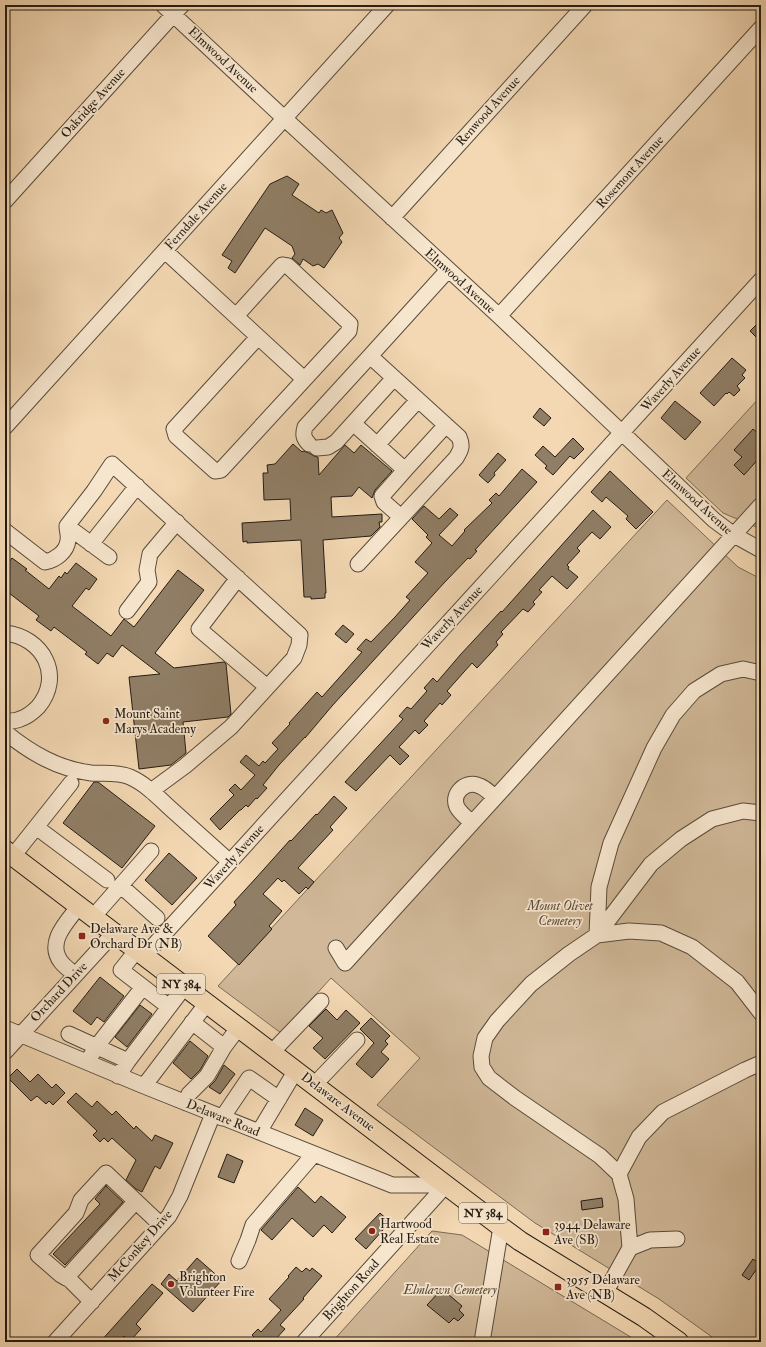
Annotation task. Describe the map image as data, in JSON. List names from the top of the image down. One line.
{"streets":{"main road":["NY 384","Delaware Avenue"],"street":["Elmwood Avenue","Oakridge Avenue","Renwood Avenue","Rosemont Avenue","Ferndale Avenue","Waverly Avenue","Orchard Drive","Delaware Road","McConkey Drive","Brighton Road"]},"crossings":[["Elmwood Avenue","Oakridge Avenue"],["Elmwood Avenue","Renwood Avenue"],["Elmwood Avenue","Rosemont Avenue"],["Elmwood Avenue","Ferndale Avenue"],["Elmwood Avenue","Waverly Avenue"],["Waverly Avenue","Delaware Avenue"],["Orchard Drive","Delaware Avenue"],["Orchard Drive","Delaware Road"],["Delaware Avenue","Delaware Road"],["Delaware Avenue","Brighton Road"],["Delaware Road","McConkey Drive"],["Delaware Road","Brighton Road"]],"parks":["Mount Olivet Cemetery","Elmlawn Cemetery"],"places":{"other":["Mount Saint Marys Academy","Hartwood Real Estate","Brighton Volunteer Fire"],"transit":["Delaware Ave & Orchard Dr (NB)","3944 Delaware Ave (SB)","3955 Delaware Ave (NB)"]}}
